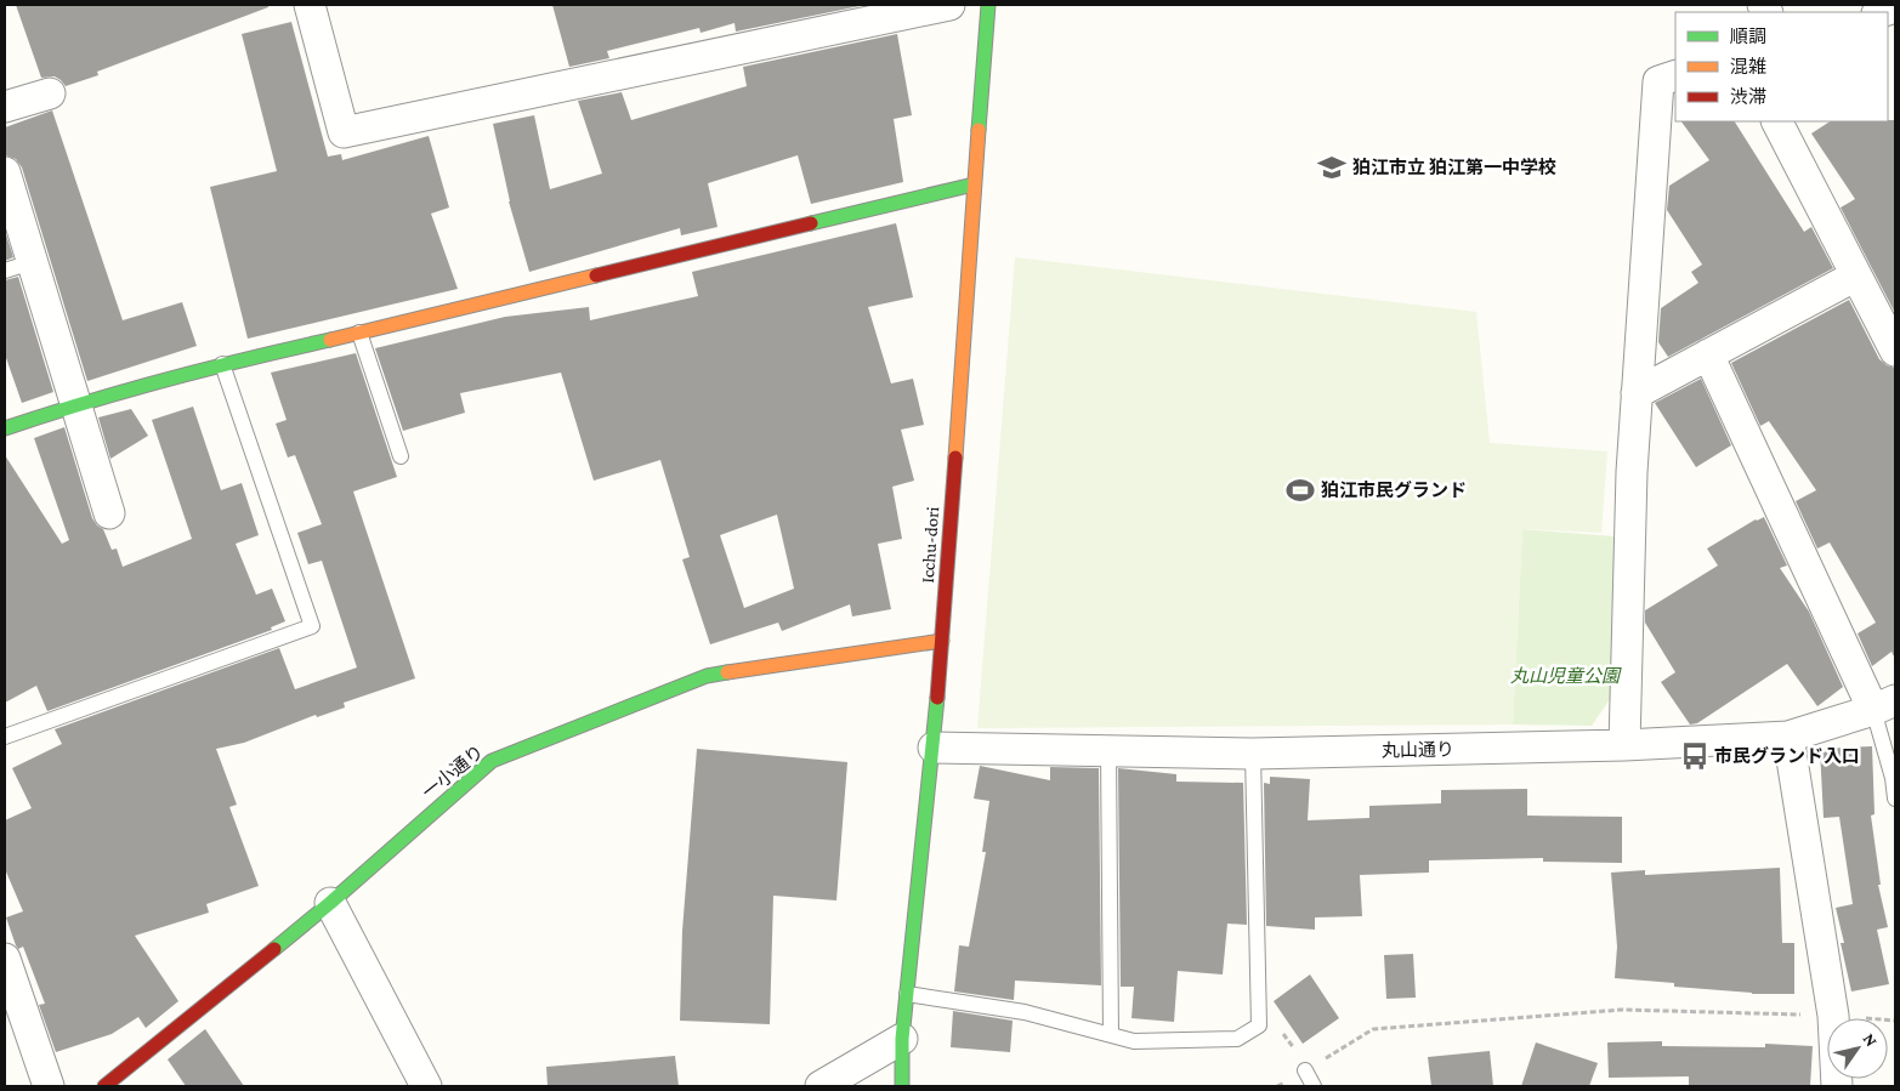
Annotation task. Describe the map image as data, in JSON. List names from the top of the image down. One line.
{"streets":{"street":["Icchu-dori","丸山通り","一小通り"]},"crossings":[["Icchu-dori","丸山通り"],["Icchu-dori","一小通り"]],"parks":["丸山児童公園"],"places":{"school or university":["狛江市立 狛江第一中学校"],"sports":["狛江市民グランド"],"bus stop":["市民グランド入口"]},"legend":["順調","混雑","渋滞"],"north":"top right"}
